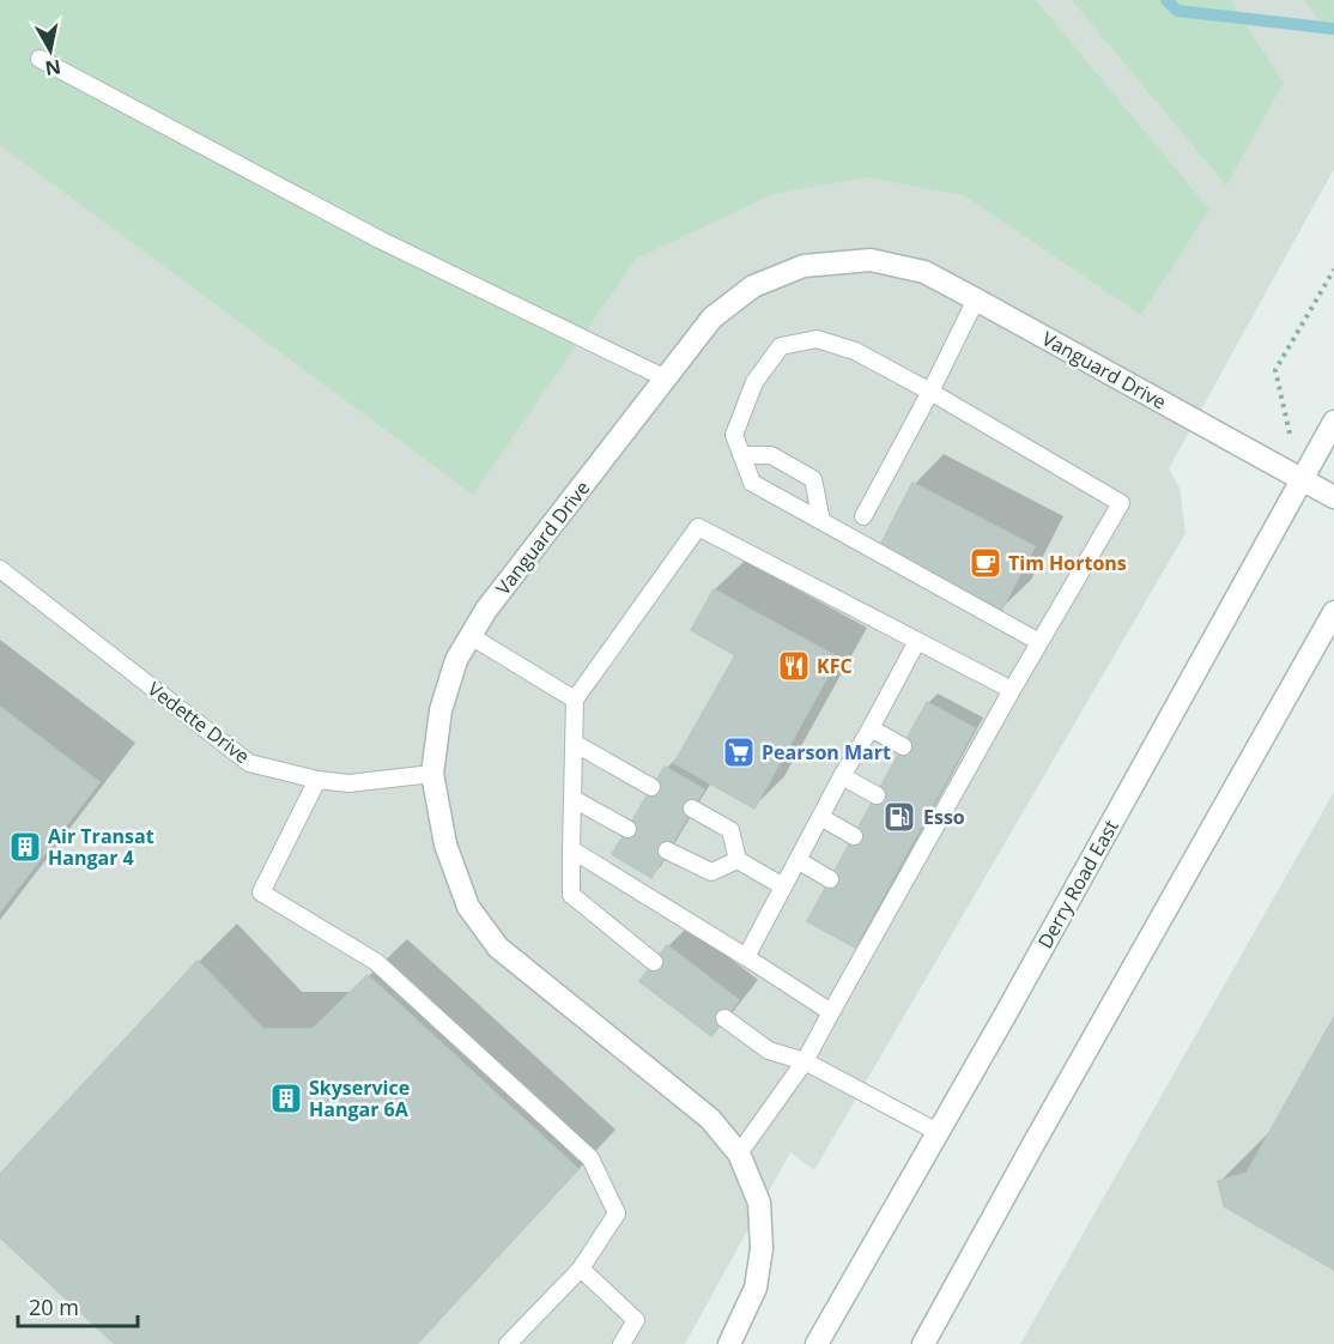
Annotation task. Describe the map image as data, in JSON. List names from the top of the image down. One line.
{"streets":{"street":["Vanguard Drive","Derry Road East"],"lane":["Vedette Drive"]},"crossings":[["Vanguard Drive","Vedette Drive"],["Vanguard Drive","Derry Road East"]],"places":{"cafe":["Tim Hortons"],"restaurant":["KFC"],"supermarket":["Pearson Mart"],"fuel station":["Esso"],"building":["Air Transat Hangar 4","Skyservice Hangar 6A"]},"scale_bar":"20 m","north":"bottom"}
